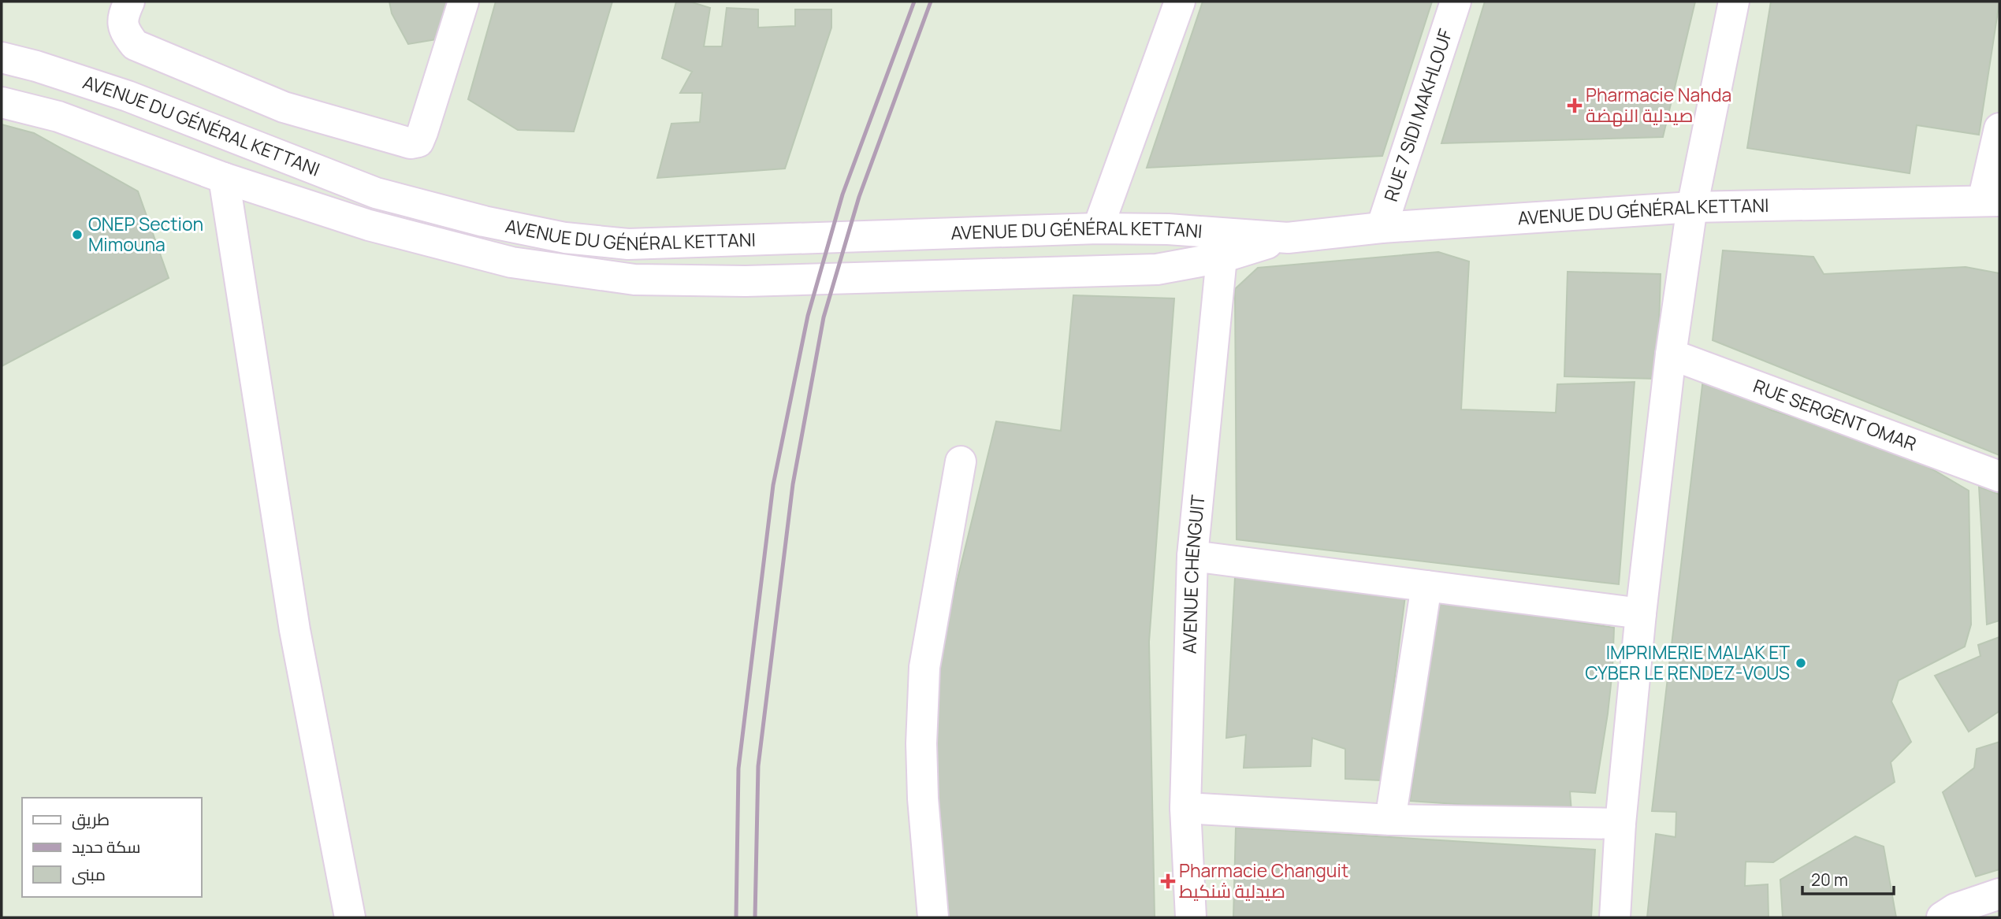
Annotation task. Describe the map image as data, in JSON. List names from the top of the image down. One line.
{"streets":{"street":["RUE 7 SIDI MAKHLOUF","AVENUE DU GÉNÉRAL KETTANI","RUE SERGENT OMAR","AVENUE CHENGUIT"]},"crossings":[["RUE 7 SIDI MAKHLOUF","AVENUE DU GÉNÉRAL KETTANI"],["AVENUE DU GÉNÉRAL KETTANI","AVENUE CHENGUIT"]],"places":{"health":["Pharmacie Nahda صيدلية النهضة","Pharmacie Changuit صيدلية شنكيط"],"other":["ONEP Section Mimouna","IMPRIMERIE MALAK ET CYBER LE RENDEZ-VOUS"]},"legend":["طريق","سكة حديد","مبنى"],"scale_bar":"20 m"}
